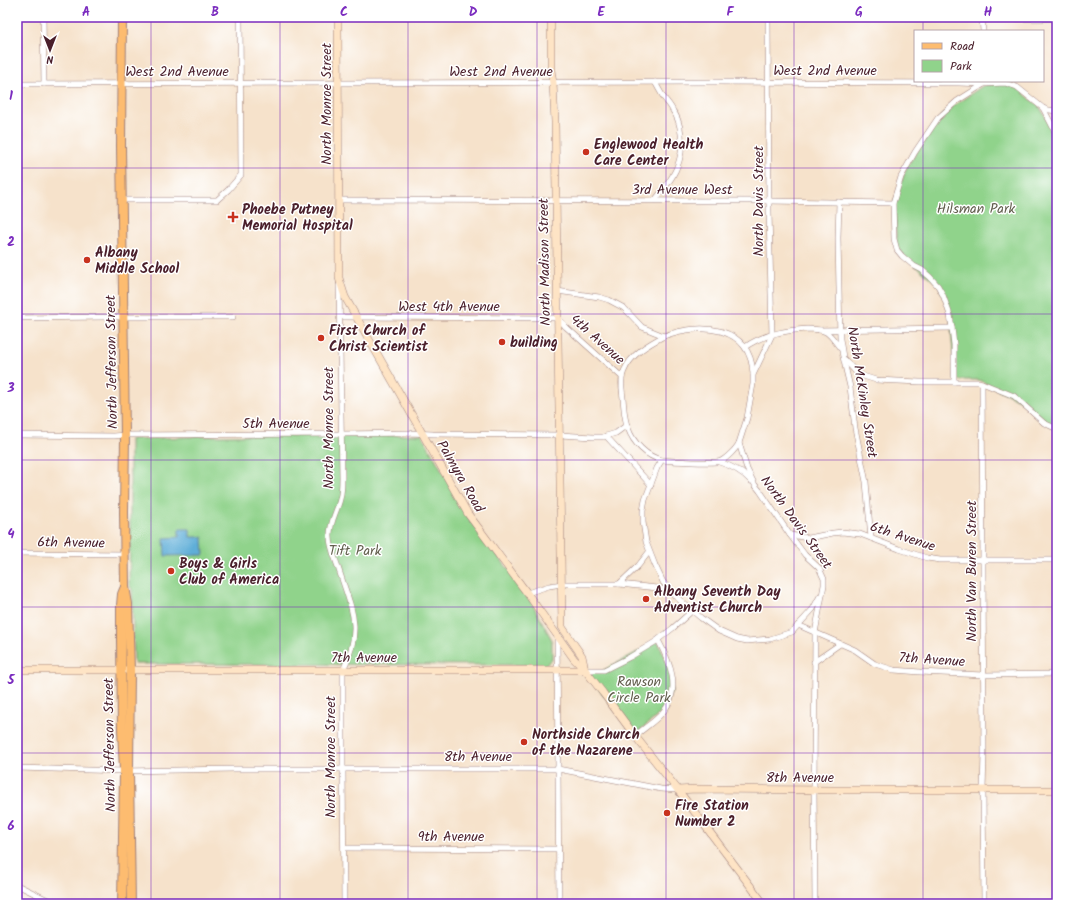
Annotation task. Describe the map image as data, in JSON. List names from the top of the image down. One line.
{"streets":{"main road":["North Monroe Street","North Madison Street","North Jefferson Street","Palmyra Road","7th Avenue","8th Avenue"],"street":["West 2nd Avenue","3rd Avenue West","North Davis Street","West 4th Avenue","4th Avenue","North McKinley Street","5th Avenue","6th Avenue","North Van Buren Street","9th Avenue"]},"crossings":[["West 2nd Avenue","North Monroe Street"],["West 2nd Avenue","North Davis Street"],["West 2nd Avenue","North Madison Street"],["West 2nd Avenue","North Jefferson Street"],["North Monroe Street","3rd Avenue West"],["North Monroe Street","West 4th Avenue"],["North Monroe Street","5th Avenue"],["North Monroe Street","Palmyra Road"],["North Monroe Street","7th Avenue"],["North Monroe Street","8th Avenue"],["North Monroe Street","9th Avenue"],["3rd Avenue West","North Davis Street"],["3rd Avenue West","North Madison Street"],["3rd Avenue West","North McKinley Street"],["North Davis Street","4th Avenue"],["North Davis Street","5th Avenue"],["North Davis Street","6th Avenue"],["North Davis Street","7th Avenue"],["North Davis Street","8th Avenue"],["North Madison Street","West 4th Avenue"],["North Madison Street","4th Avenue"],["North Madison Street","5th Avenue"],["North Madison Street","Palmyra Road"],["West 4th Avenue","4th Avenue"],["West 4th Avenue","Palmyra Road"],["4th Avenue","5th Avenue"],["North Jefferson Street","5th Avenue"],["North Jefferson Street","6th Avenue"],["North Jefferson Street","7th Avenue"],["North Jefferson Street","8th Avenue"],["North McKinley Street","6th Avenue"],["5th Avenue","Palmyra Road"],["Palmyra Road","7th Avenue"],["Palmyra Road","8th Avenue"],["6th Avenue","North Van Buren Street"],["North Van Buren Street","7th Avenue"],["North Van Buren Street","8th Avenue"]],"parks":["Hilsman Park","Tift Park","Rawson Circle Park"],"places":{"other":["Englewood Health Care Center","Albany Middle School","First Church of Christ Scientist","building","Boys & Girls Club of America","Albany Seventh Day Adventist Church","Northside Church of the Nazarene","Fire Station Number 2"],"health":["Phoebe Putney Memorial Hospital"]},"legend":["Road","Park"],"north":"bottom","grid":{"columns":["A","B","C","D","E","F","G","H"],"rows":["1","2","3","4","5","6"]}}
